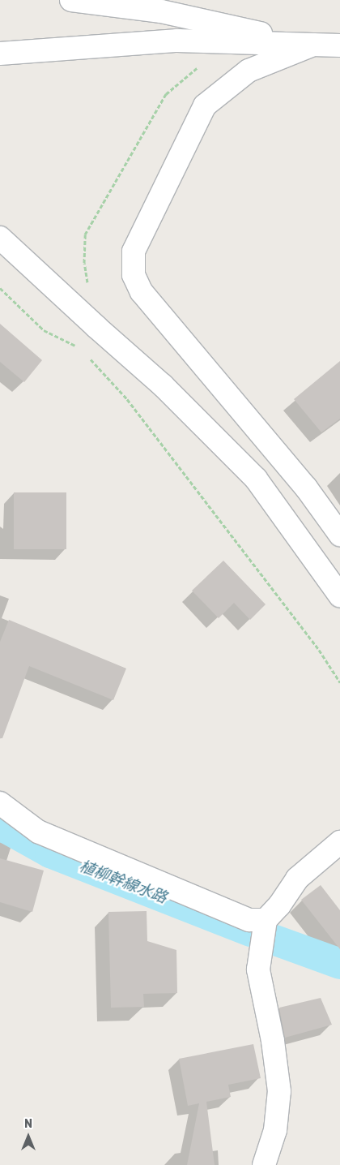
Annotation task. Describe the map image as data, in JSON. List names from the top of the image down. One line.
{"water":["植柳幹線水路"],"north":"top"}
